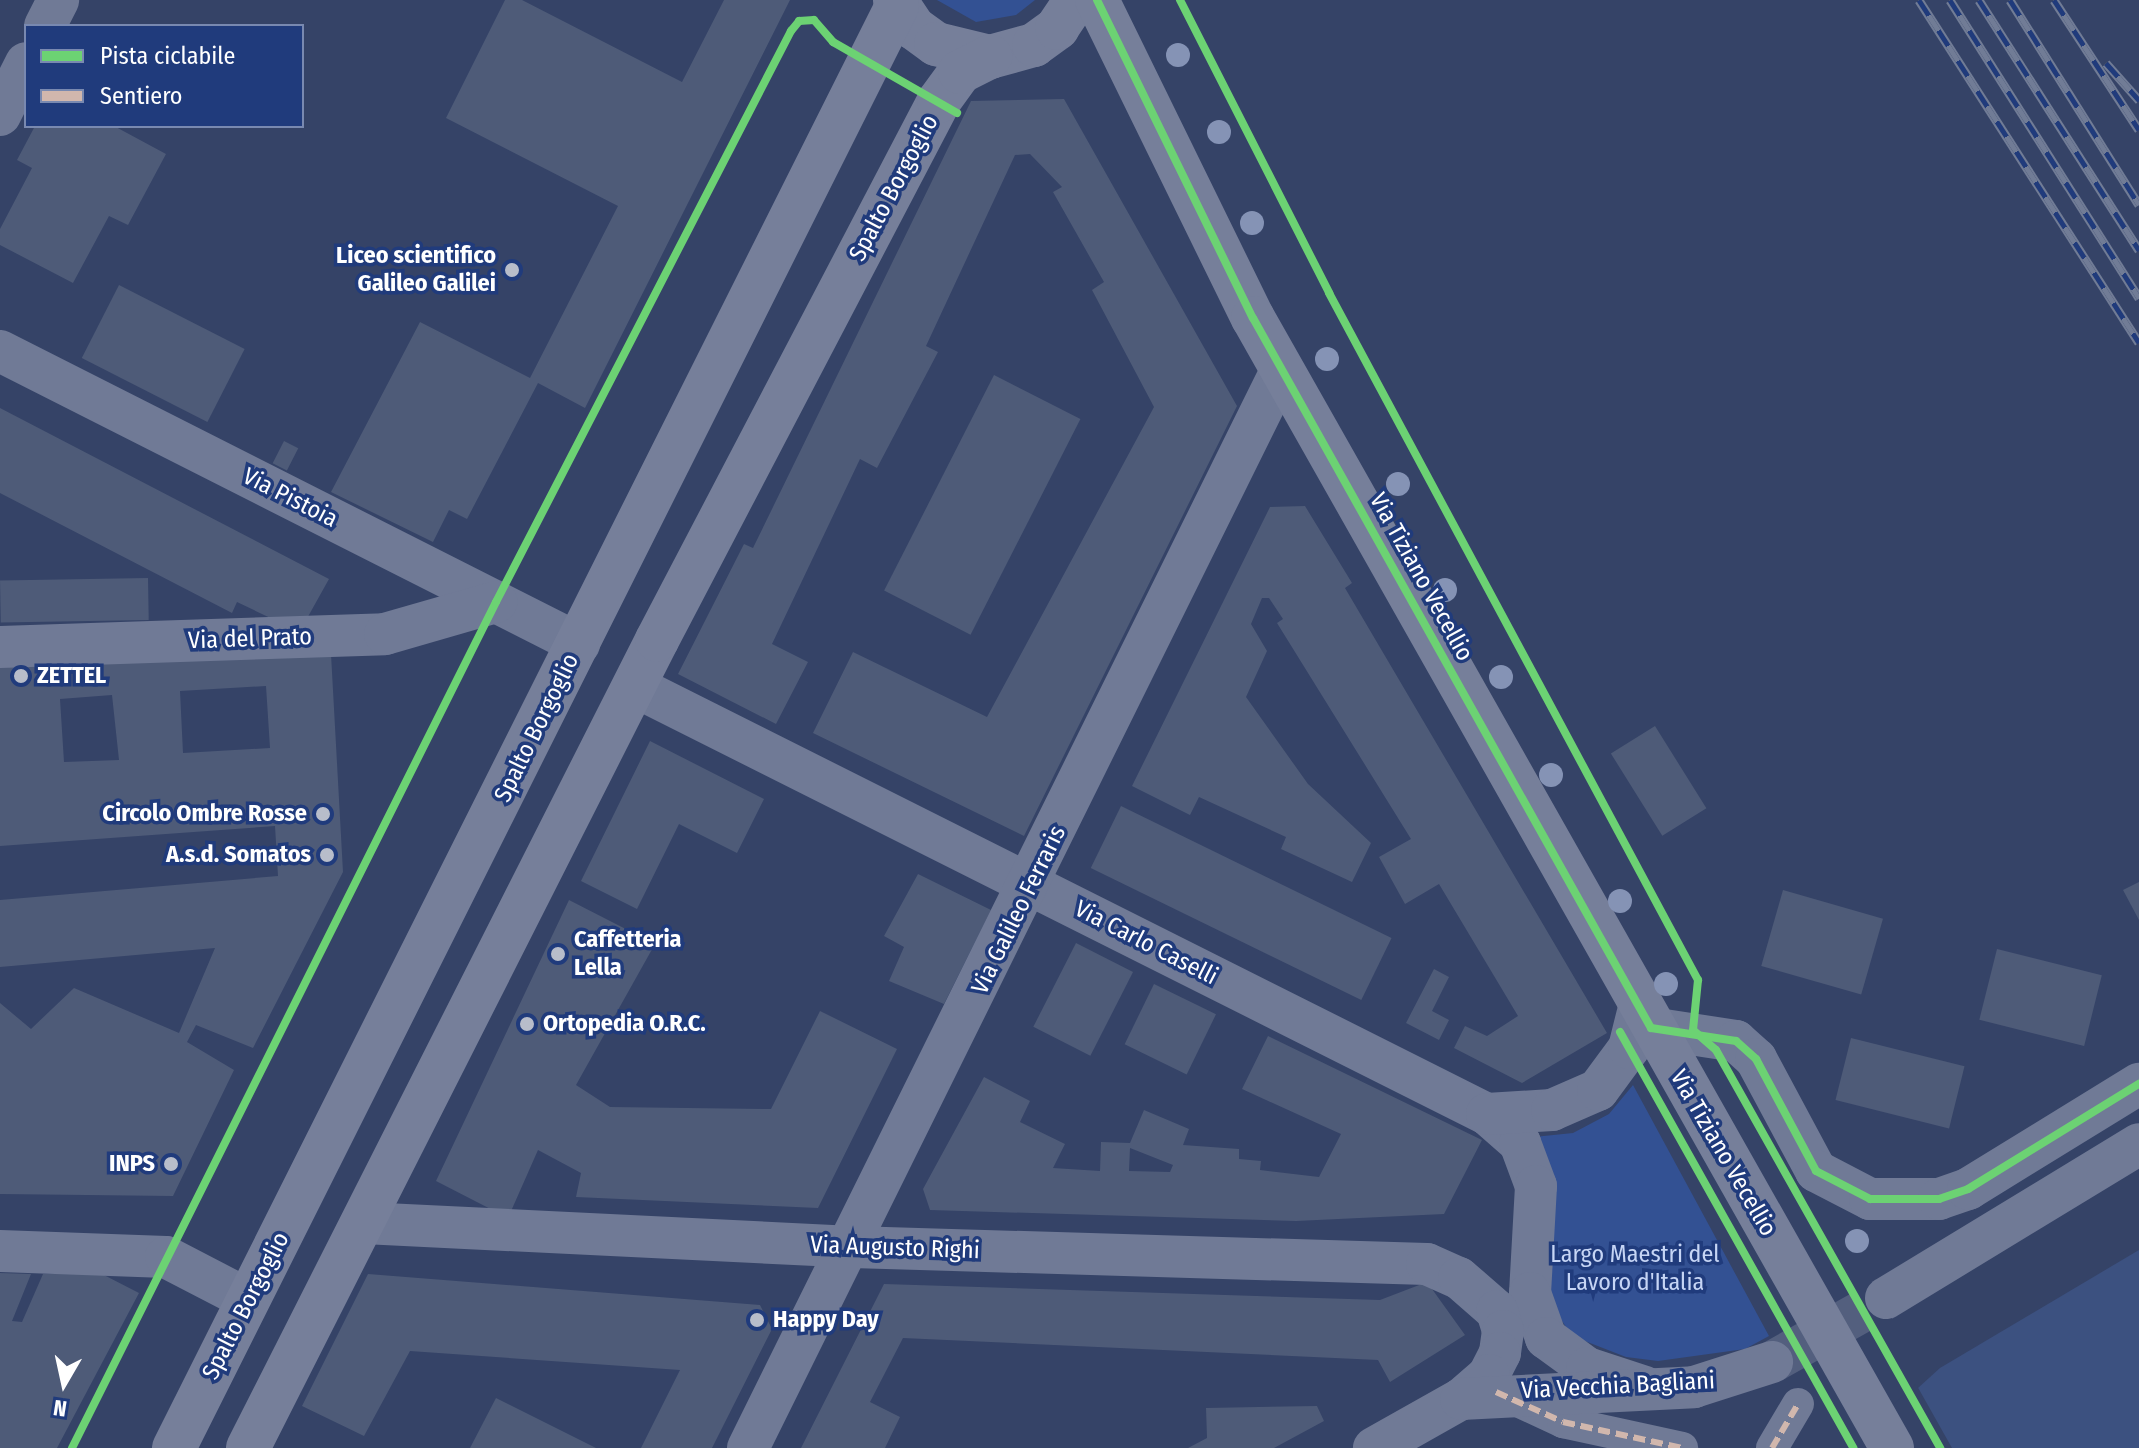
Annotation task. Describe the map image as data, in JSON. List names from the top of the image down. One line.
{"streets":{"main road":["Spalto Borgoglio","Via Tiziano Vecellio"],"street":["Via Pistoia","Via del Prato","Via Galileo Ferraris","Via Carlo Caselli","Via Augusto Righi","Via Vecchia Bagliani"]},"crossings":[["Spalto Borgoglio","Via Pistoia"],["Spalto Borgoglio","Via Carlo Caselli"],["Spalto Borgoglio","Via Augusto Righi"],["Via Pistoia","Via del Prato"],["Via Tiziano Vecellio","Via Galileo Ferraris"],["Via Galileo Ferraris","Via Carlo Caselli"],["Via Galileo Ferraris","Via Augusto Righi"],["Via Augusto Righi","Via Vecchia Bagliani"]],"parks":["Largo Maestri del Lavoro d'Italia"],"places":["Liceo scientifico Galileo Galilei","ZETTEL","Circolo Ombre Rosse","A.s.d. Somatos","Caffetteria Lella","Ortopedia O.R.C.","INPS","Happy Day"],"legend":["Pista ciclabile","Sentiero"],"north":"bottom"}
